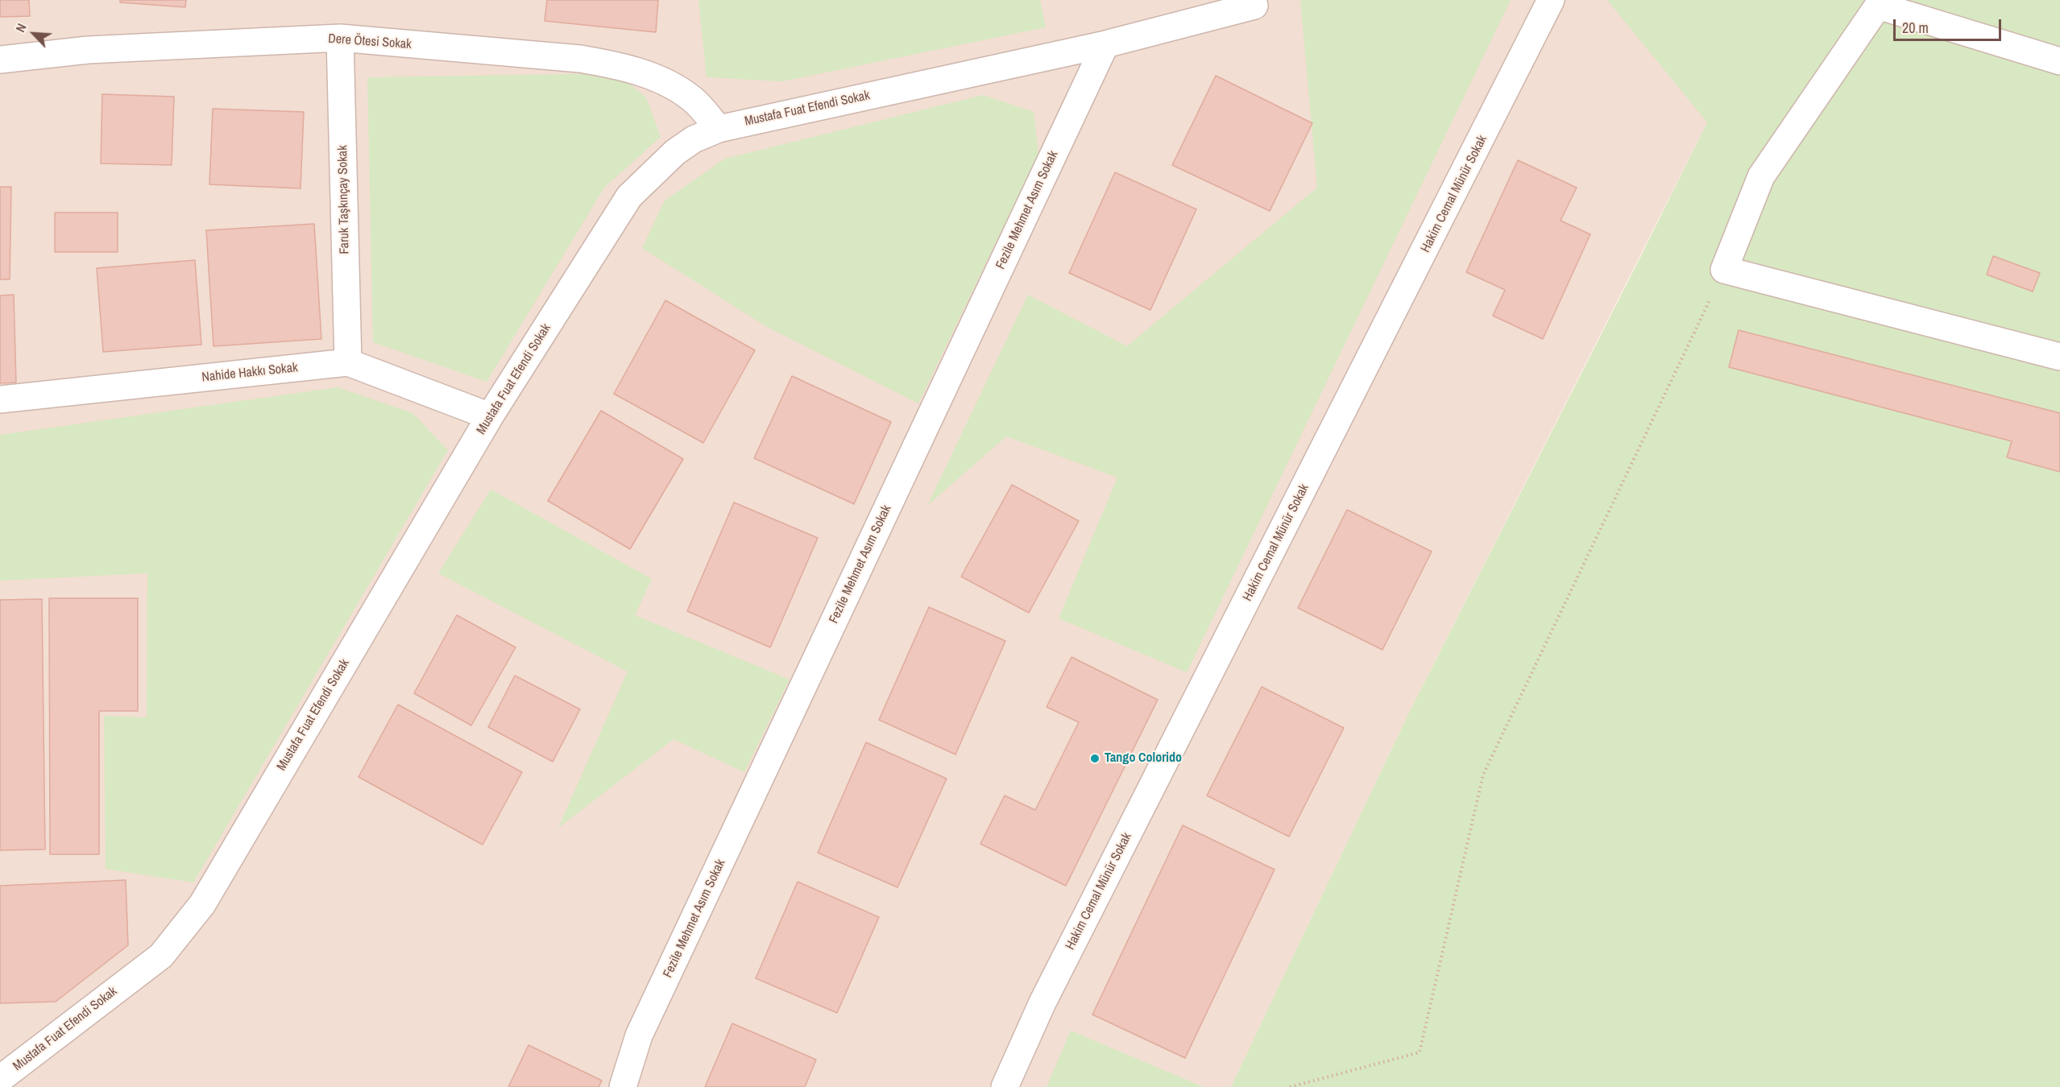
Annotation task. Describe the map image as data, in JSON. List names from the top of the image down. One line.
{"streets":{"street":["Dere Ötesi Sokak","Mustafa Fuat Efendi Sokak","Hakim Cemal Münür Sokak","Faruk Taşkınçay Sokak","Fezile Mehmet Asım Sokak","Nahide Hakkı Sokak"]},"crossings":[["Dere Ötesi Sokak","Mustafa Fuat Efendi Sokak"],["Dere Ötesi Sokak","Faruk Taşkınçay Sokak"],["Mustafa Fuat Efendi Sokak","Fezile Mehmet Asım Sokak"],["Mustafa Fuat Efendi Sokak","Nahide Hakkı Sokak"],["Faruk Taşkınçay Sokak","Nahide Hakkı Sokak"]],"places":["Tango Colorido"],"scale_bar":"20 m","north":"top left"}
